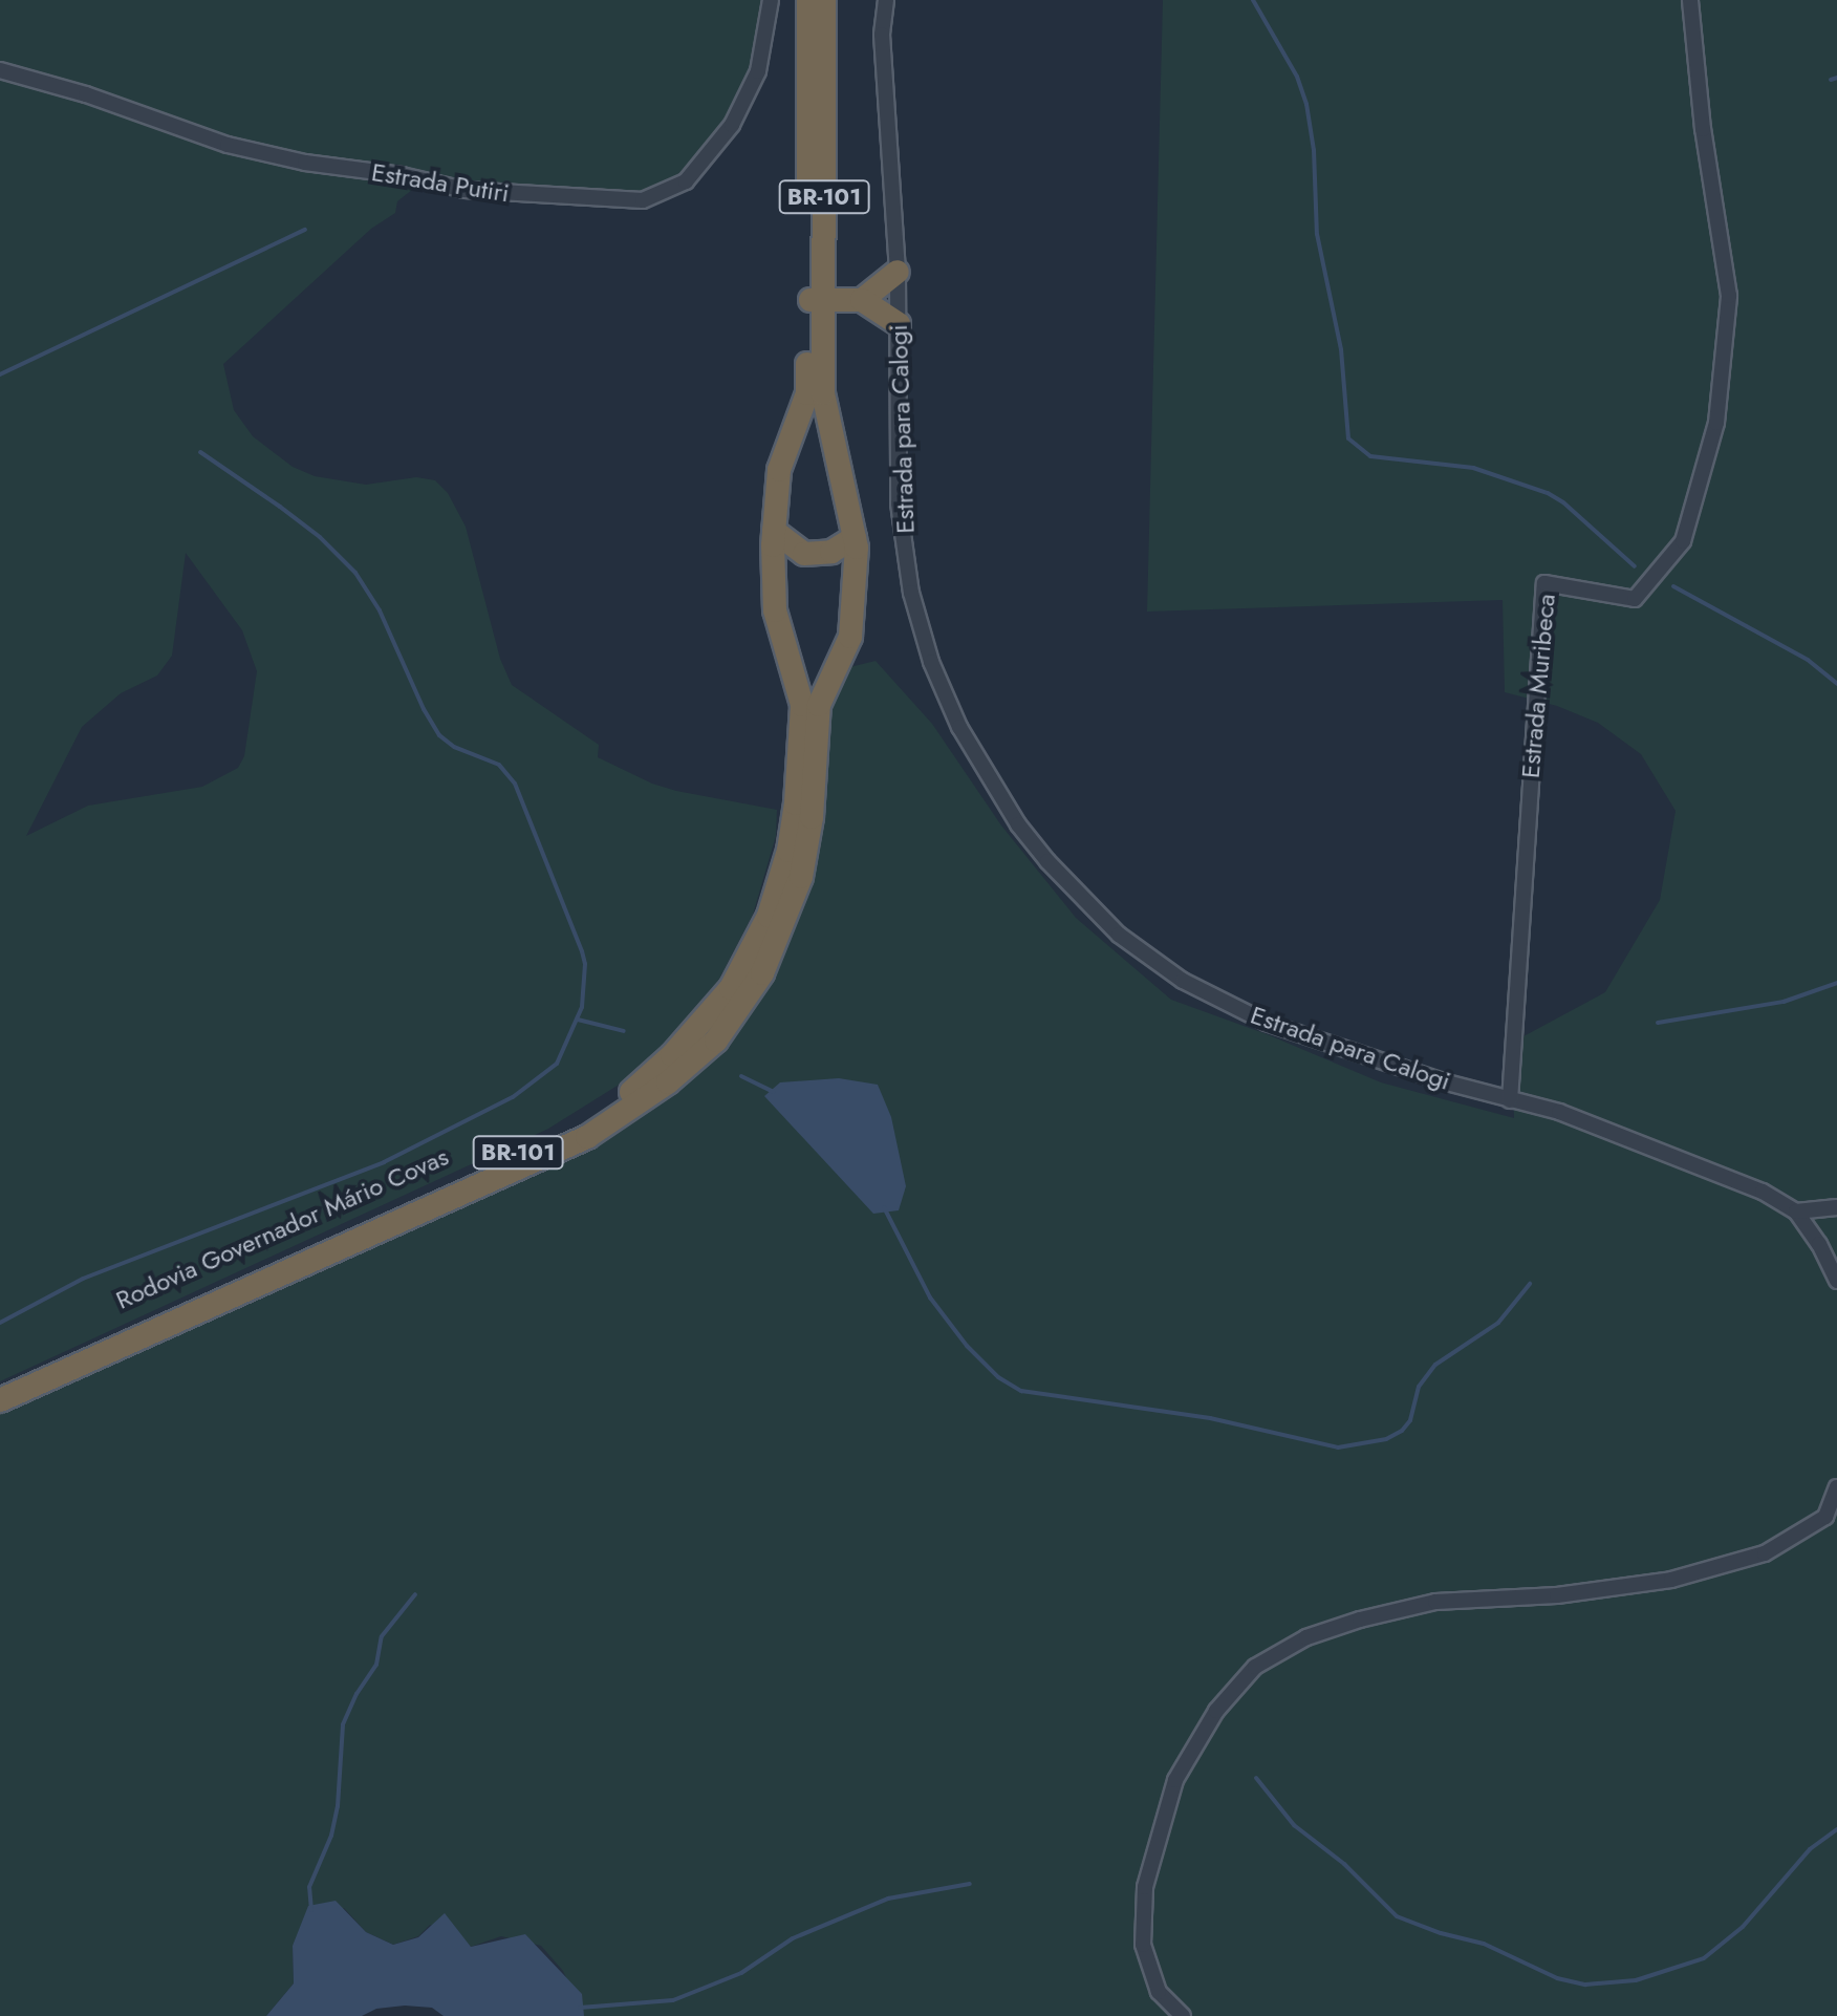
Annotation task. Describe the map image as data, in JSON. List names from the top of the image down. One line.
{"streets":{"highway":["BR-101","Rodovia Governador Mário Covas"],"street":["Estrada Putiri","Estrada para Calogi","Estrada Muribeca"]},"crossings":[["BR-101","Rodovia Governador Mário Covas"],["Estrada para Calogi","Estrada Muribeca"]]}
